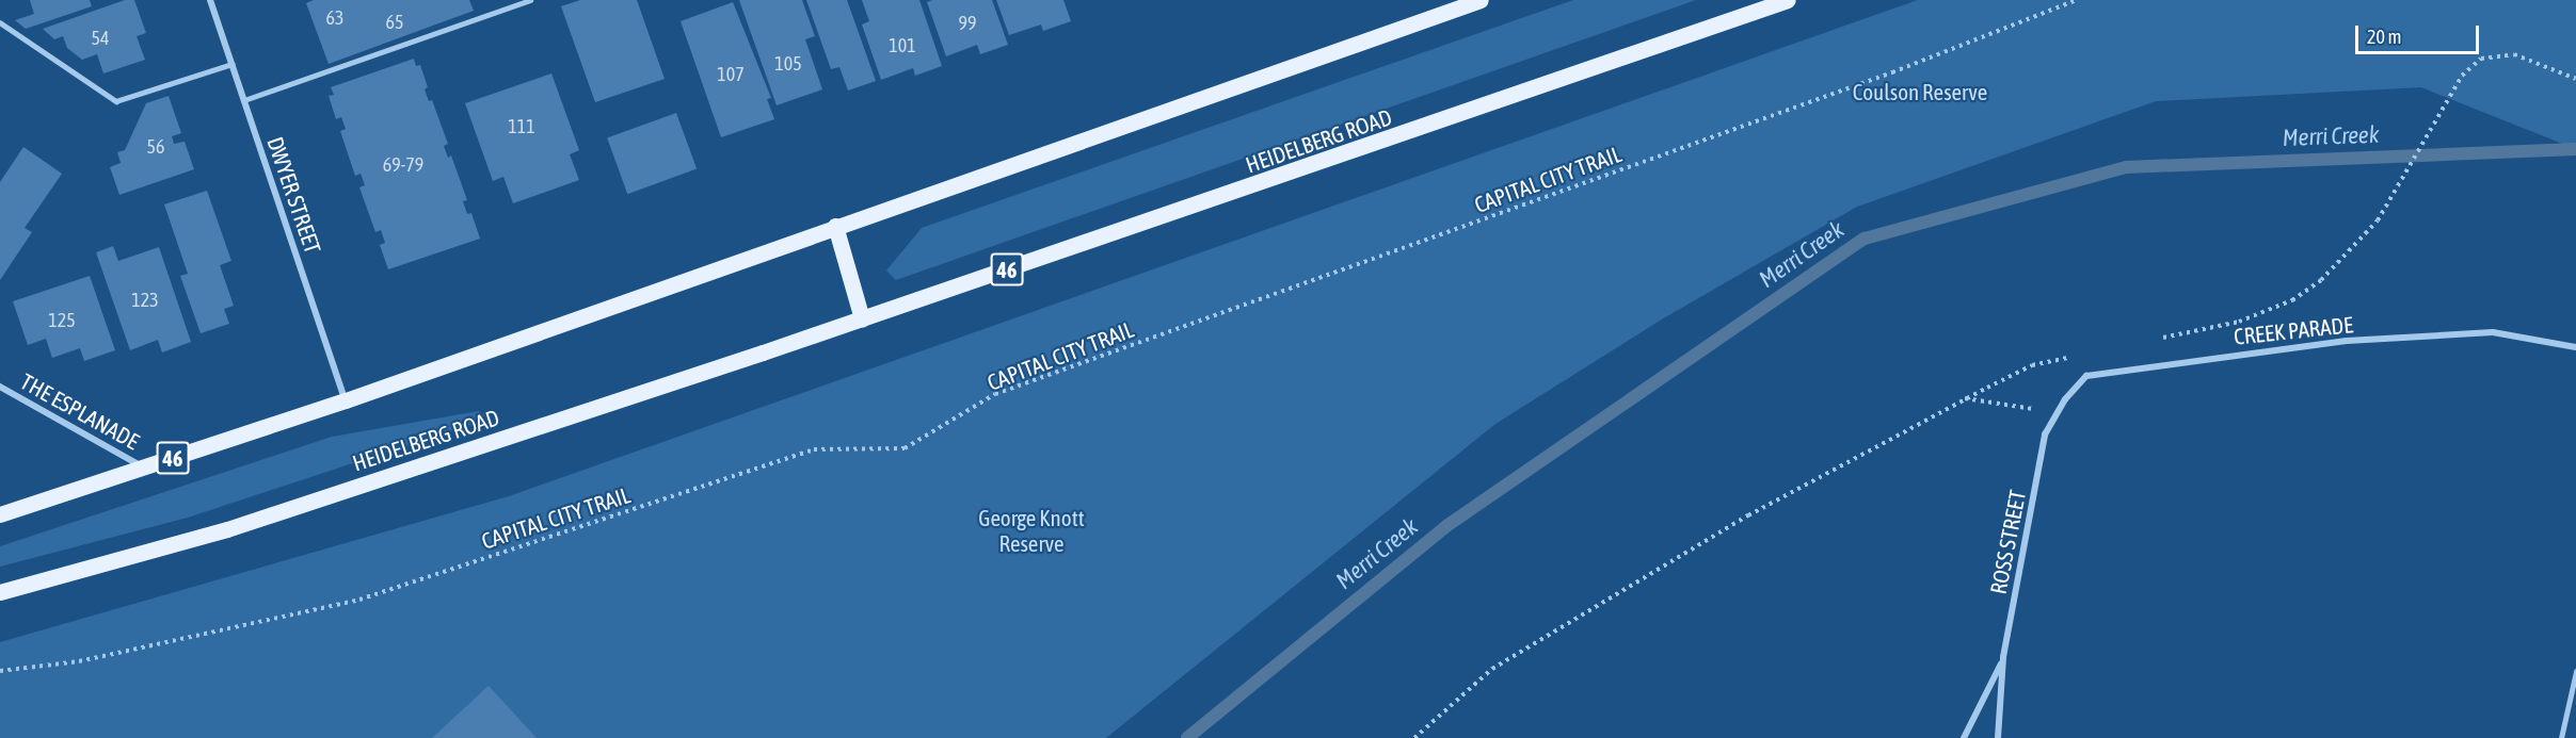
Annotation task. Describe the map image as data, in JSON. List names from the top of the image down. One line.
{"streets":{"main road":["HEIDELBERG ROAD","46"],"street":["DWYER STREET","CREEK PARADE","THE ESPLANADE","ROSS STREET"],"path":["CAPITAL CITY TRAIL"]},"crossings":[["DWYER STREET","46"],["46","THE ESPLANADE"],["CREEK PARADE","ROSS STREET"]],"water":["Merri Creek"],"parks":["Coulson Reserve","George Knott Reserve"],"house_numbers":["63","65","99","54","101","105","107","111","56","69-79","123","125"],"scale_bar":"20 m"}
